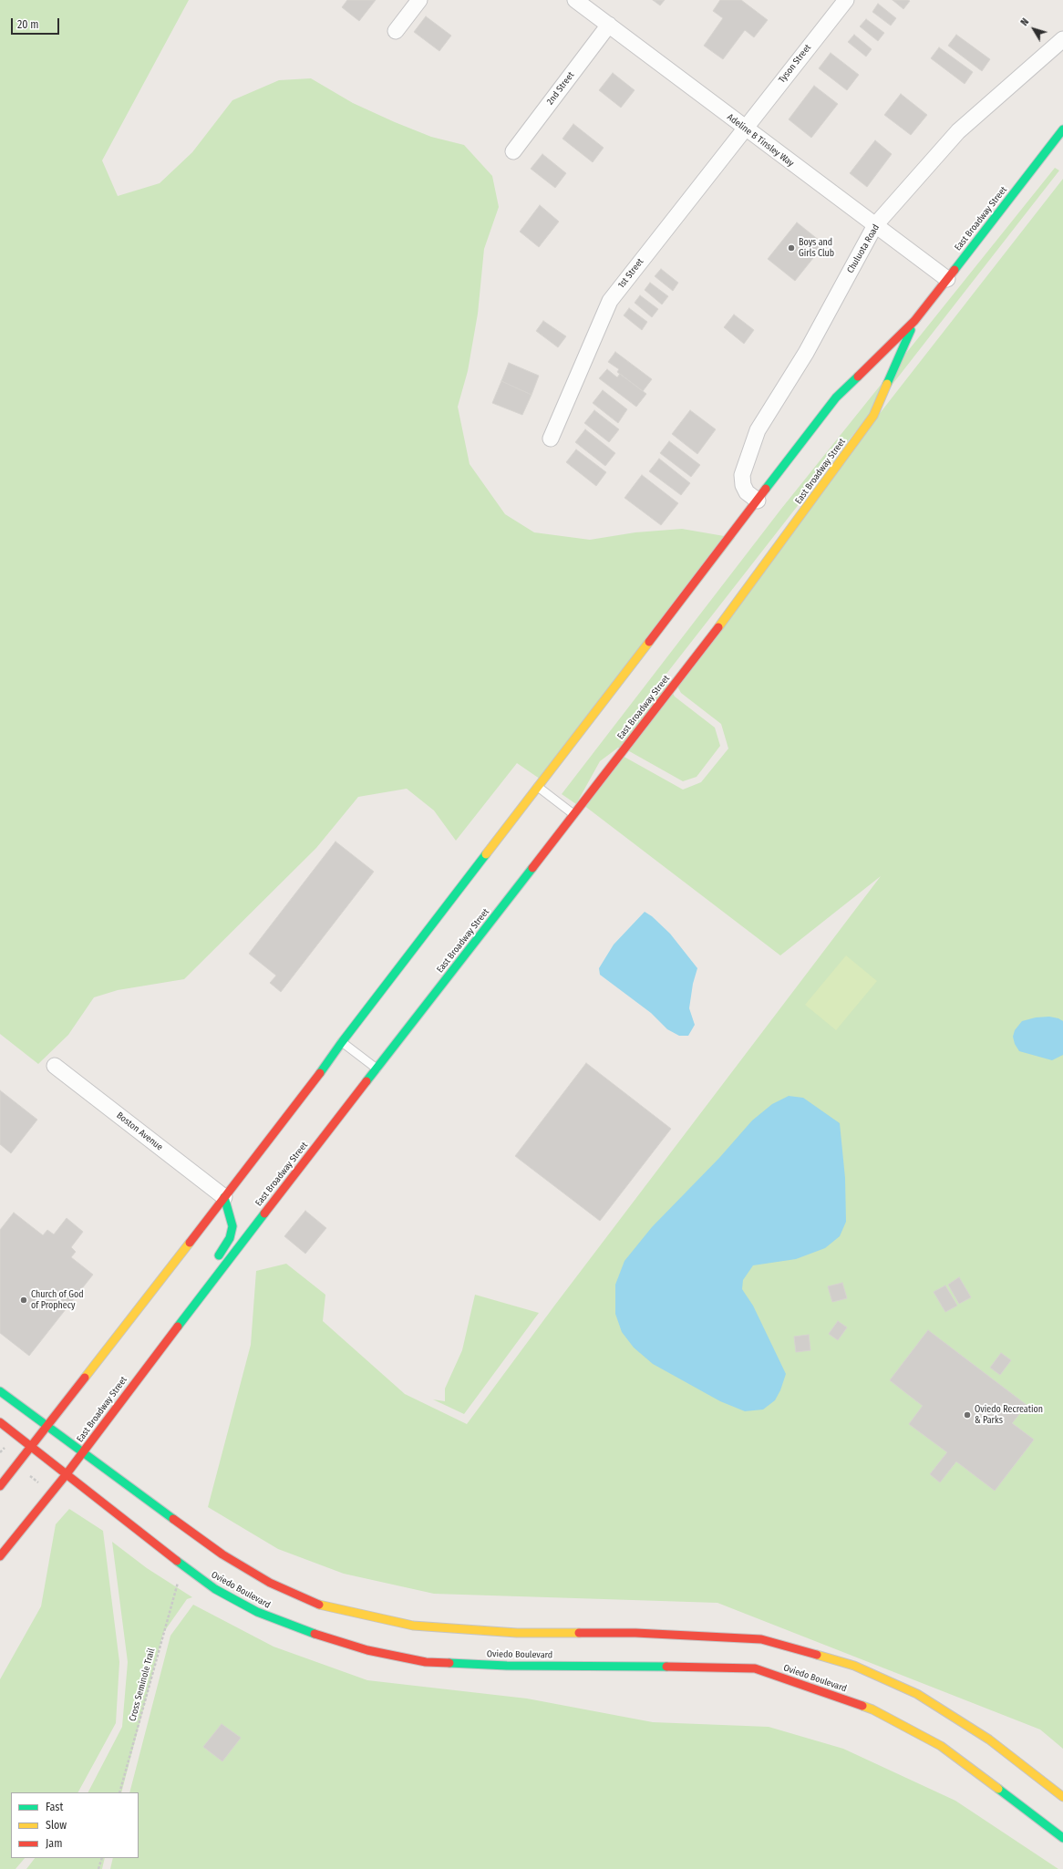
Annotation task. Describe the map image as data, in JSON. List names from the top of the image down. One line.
{"streets":{"main road":["East Broadway Street","Oviedo Boulevard"],"street":["Tyson Street","2nd Street","Adeline B Tinsley Way","Chuluota Road","1st Street","Boston Avenue"],"path":["Cross Seminole Trail"]},"crossings":[["Tyson Street","Adeline B Tinsley Way"],["Tyson Street","1st Street"],["2nd Street","Adeline B Tinsley Way"],["Adeline B Tinsley Way","East Broadway Street"],["Adeline B Tinsley Way","Chuluota Road"],["Adeline B Tinsley Way","1st Street"],["East Broadway Street","Chuluota Road"],["East Broadway Street","Boston Avenue"],["East Broadway Street","Oviedo Boulevard"]],"places":["Boys and Girls Club","Church of God of Prophecy","Oviedo Recreation & Parks"],"legend":["Fast","Slow","Jam"],"scale_bar":"20 m","north":"top left"}
